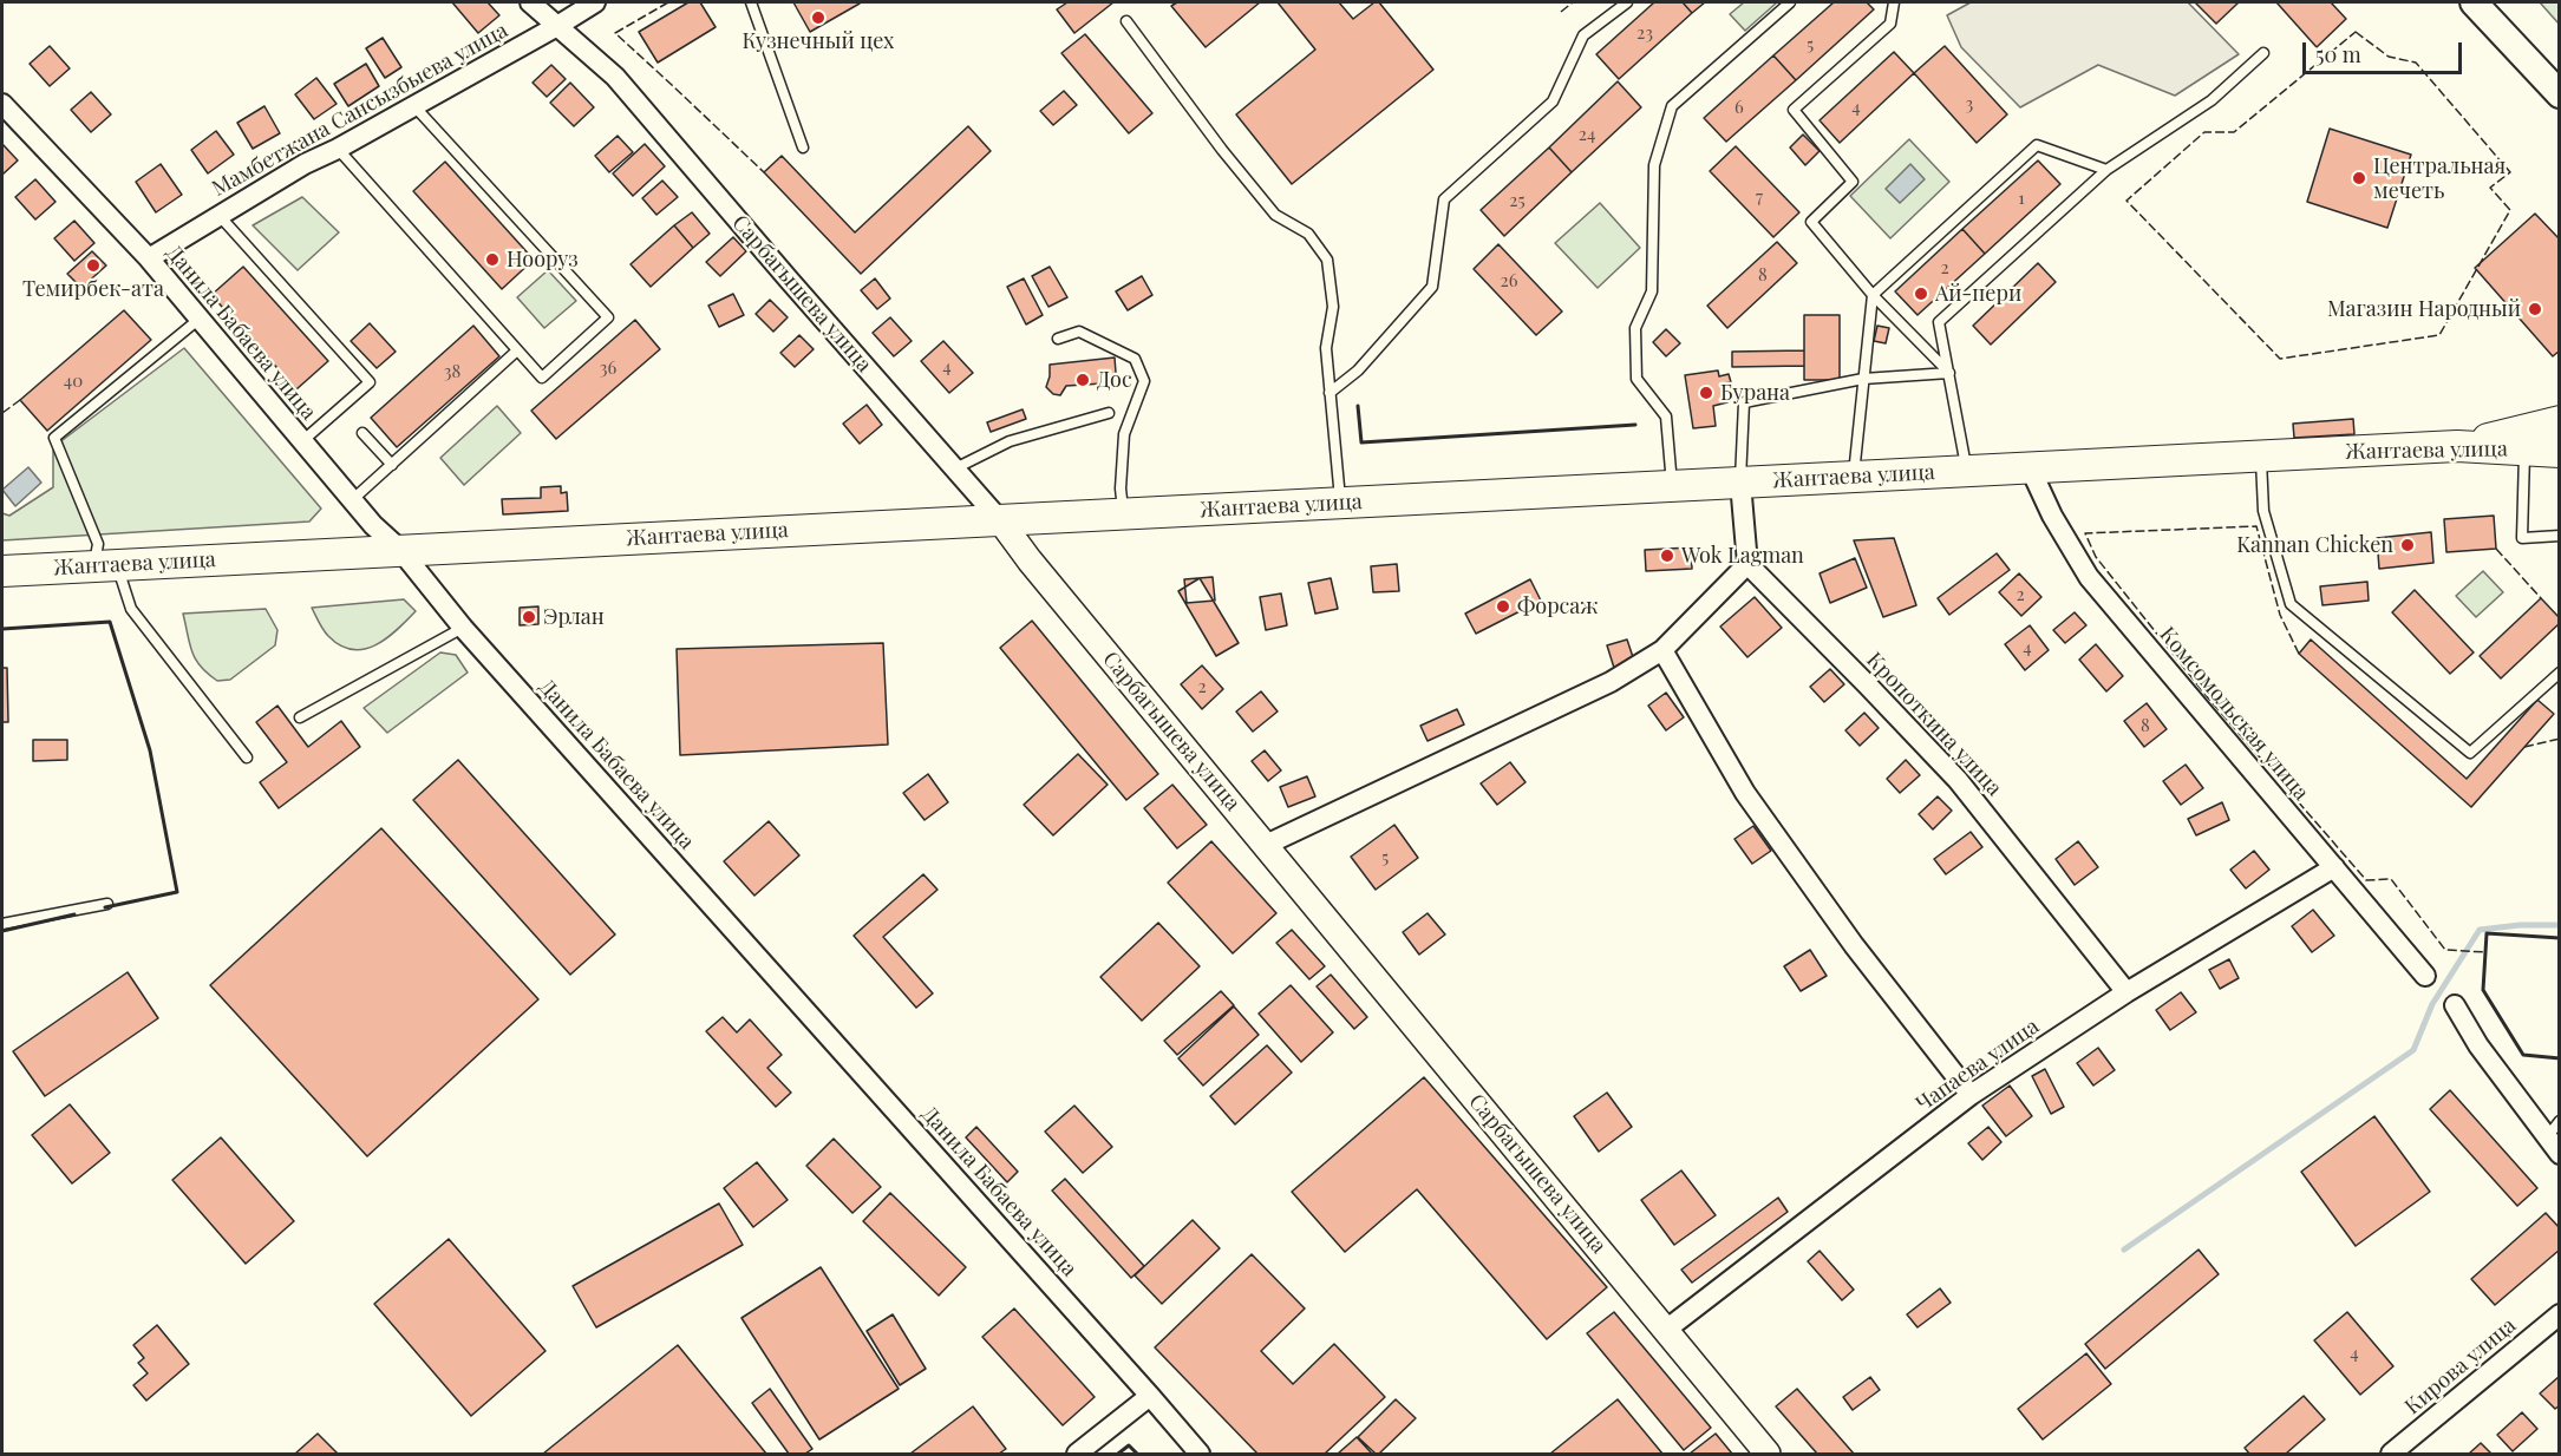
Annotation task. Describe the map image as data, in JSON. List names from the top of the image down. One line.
{"streets":{"main road":["Жантаева улица"],"street":["Мамбетжана Сансызбыева улица","Сарбагышева улица","Данила Бабаева улица","Комсомольская улица","Кропоткина улица","Чапаева улица","Кирова улица"]},"crossings":[["Мамбетжана Сансызбыева улица","Сарбагышева улица"],["Мамбетжана Сансызбыева улица","Данила Бабаева улица"],["Сарбагышева улица","Жантаева улица"],["Сарбагышева улица","Чапаева улица"],["Данила Бабаева улица","Жантаева улица"],["Жантаева улица","Комсомольская улица"],["Комсомольская улица","Чапаева улица"],["Кропоткина улица","Чапаева улица"]],"places":["Кузнечный цех","Центральная мечеть","Нооруз","Темирбек-ата","Ай-пери","Магазин Народный","Дос","Бурана","Kannan Chicken","Wok Lagman","Форсаж","Эрлан"],"house_numbers":["23","5","3","6","4","24","7","1","25","2","8","26","4","36","38","40","2","4","2","8","5","4"],"scale_bar":"50 m"}
